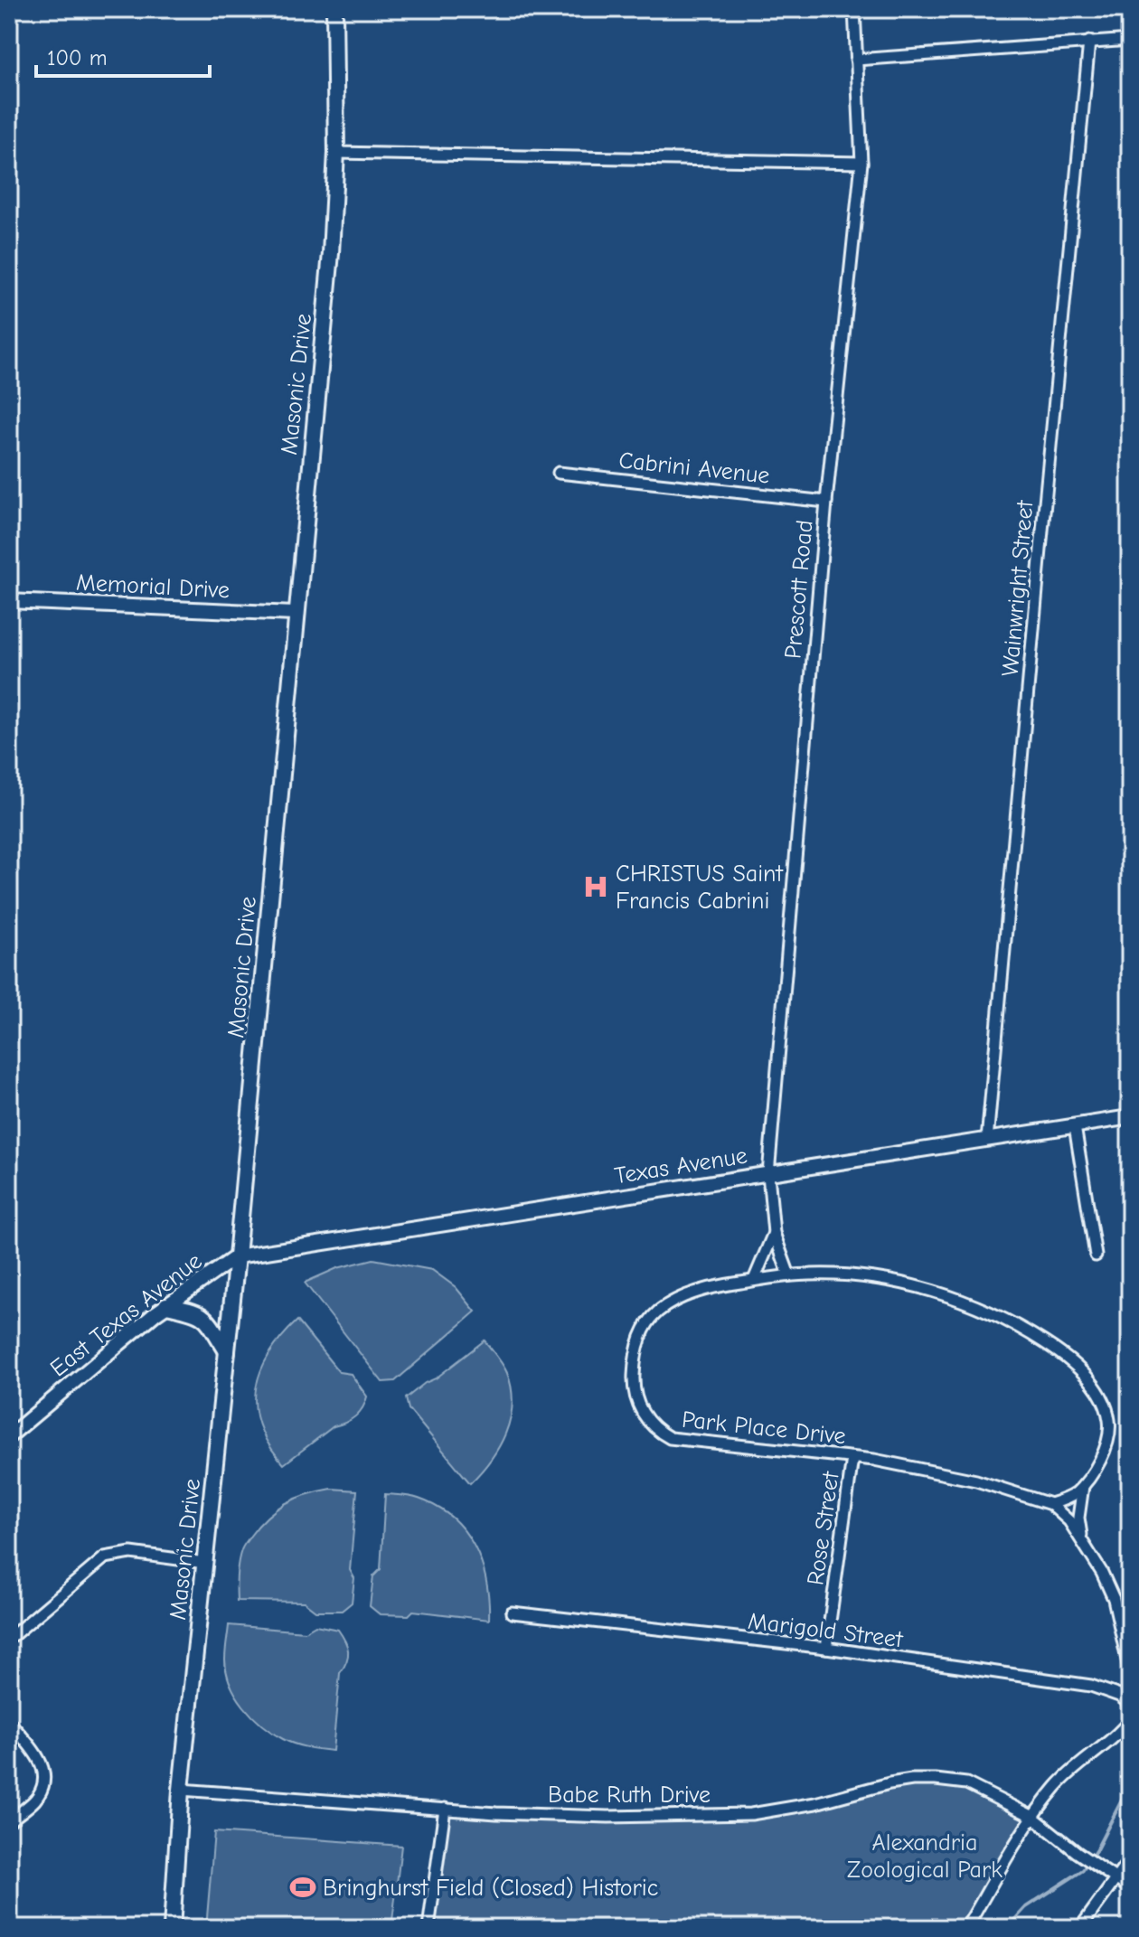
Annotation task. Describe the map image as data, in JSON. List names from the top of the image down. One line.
{"streets":{"main road":["Masonic Drive"],"street":["Cabrini Avenue","Memorial Drive","Wainwright Street","Prescott Road","Texas Avenue","East Texas Avenue","Park Place Drive","Rose Street","Marigold Street","Babe Ruth Drive"]},"crossings":[["Masonic Drive","Memorial Drive"],["Masonic Drive","Texas Avenue"],["Masonic Drive","East Texas Avenue"],["Masonic Drive","Babe Ruth Drive"],["Cabrini Avenue","Prescott Road"],["Wainwright Street","Texas Avenue"],["Prescott Road","Texas Avenue"],["Texas Avenue","East Texas Avenue"],["Park Place Drive","Rose Street"],["Rose Street","Marigold Street"]],"parks":["Alexandria Zoological Park"],"places":{"hospital":["CHRISTUS Saint Francis Cabrini"],"sports":["Bringhurst Field (Closed) Historic"]},"scale_bar":"100 m"}
